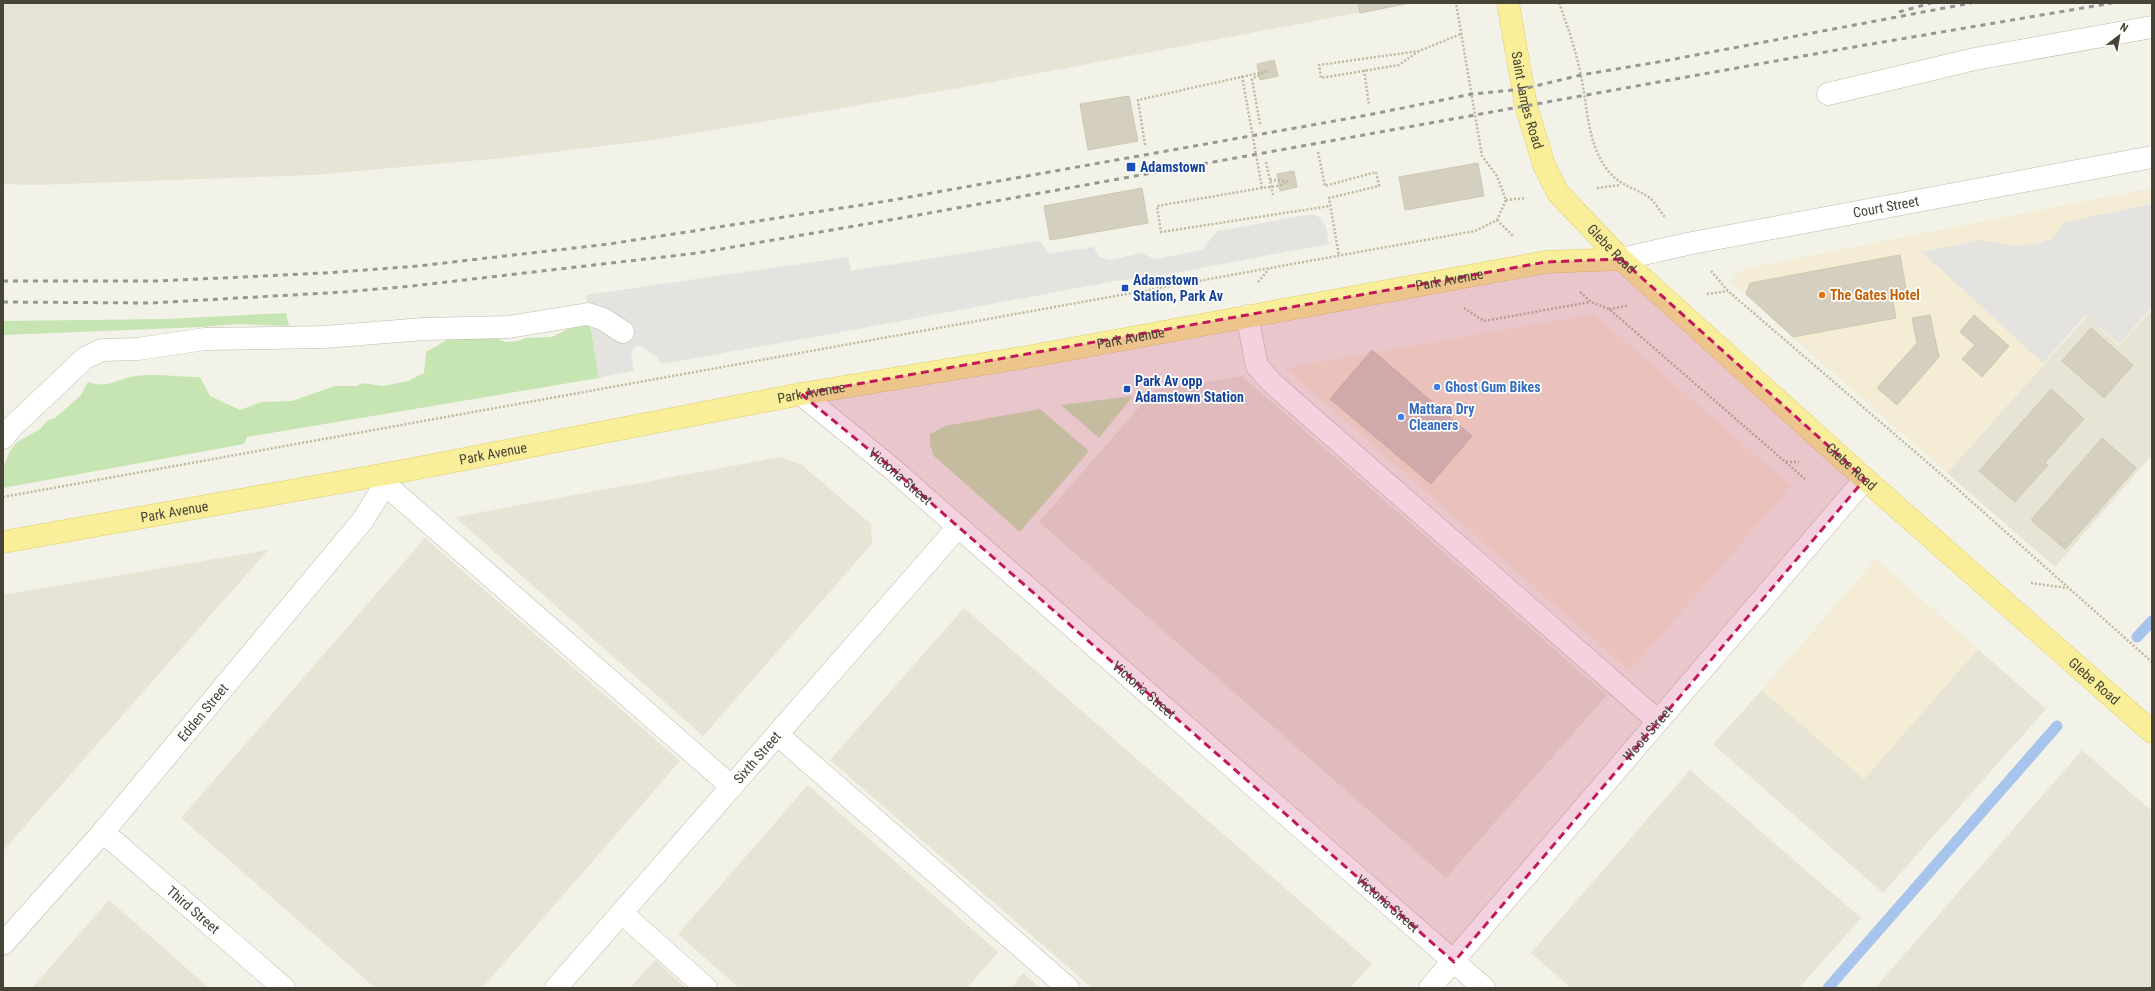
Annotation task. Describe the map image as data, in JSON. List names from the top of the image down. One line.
{"streets":{"main road":["Saint James Road","Glebe Road","Park Avenue"],"street":["Court Street","Victoria Street","Edden Street","Wood Street","Sixth Street","Third Street"]},"crossings":[["Saint James Road","Glebe Road"],["Court Street","Glebe Road"],["Court Street","Park Avenue"],["Glebe Road","Park Avenue"],["Glebe Road","Wood Street"],["Park Avenue","Victoria Street"],["Park Avenue","Edden Street"],["Victoria Street","Wood Street"],["Victoria Street","Sixth Street"],["Edden Street","Third Street"]],"places":{"transit":["Adamstown","Adamstown Station, Park Av","Park Av opp Adamstown Station"],"other":["The Gates Hotel","Ghost Gum Bikes","Mattara Dry Cleaners"]},"north":"top right"}
